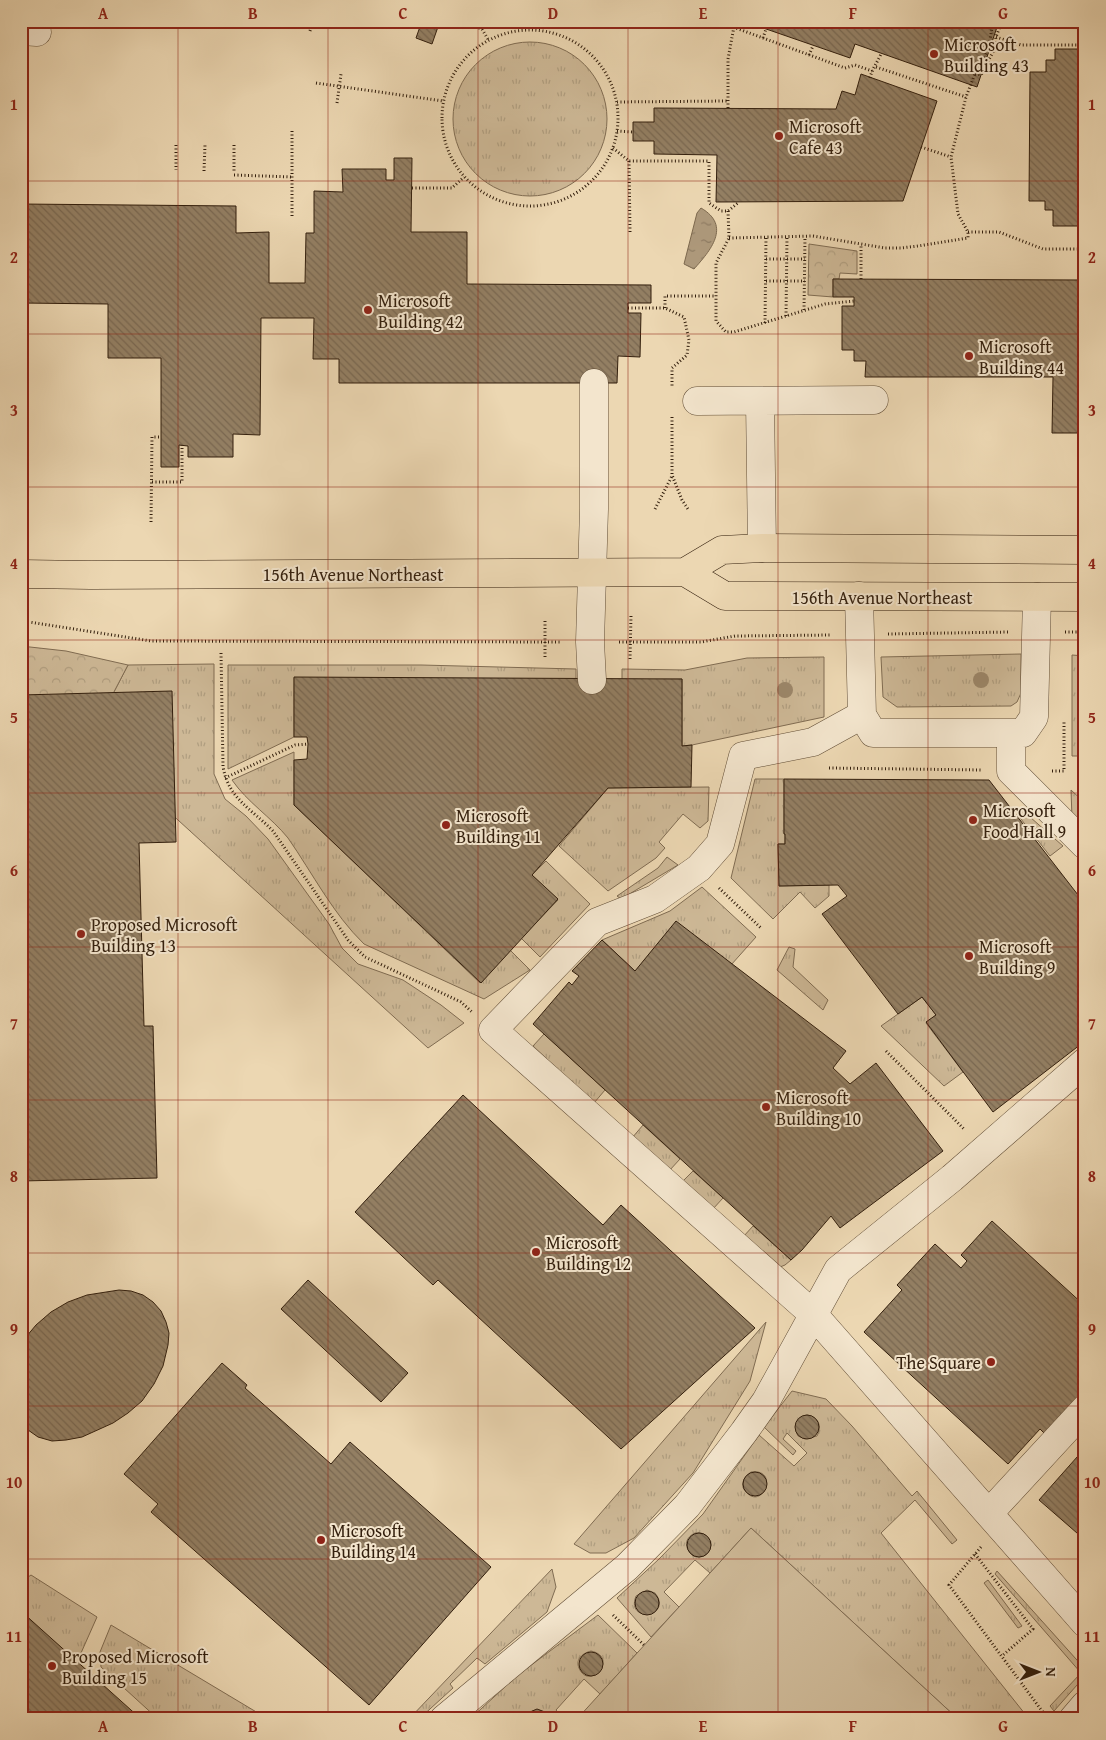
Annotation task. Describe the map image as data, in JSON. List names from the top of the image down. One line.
{"streets":{"main road":["156th Avenue Northeast"]},"places":["Microsoft Building 43","Microsoft Cafe 43","Microsoft Building 42","Microsoft Building 44","Microsoft Food Hall 9","Microsoft Building 11","Proposed Microsoft Building 13","Microsoft Building 9","Microsoft Building 10","Microsoft Building 12","The Square","Microsoft Building 14","Proposed Microsoft Building 15"],"north":"right","grid":{"columns":["A","B","C","D","E","F","G"],"rows":["1","2","3","4","5","6","7","8","9","10","11"]}}
